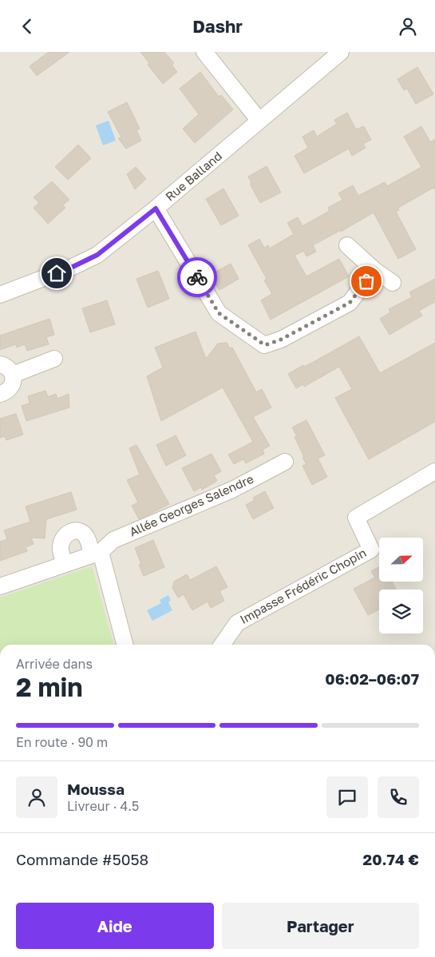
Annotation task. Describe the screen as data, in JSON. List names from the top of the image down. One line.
{"streets":{"street":["Rue Balland","Allée Georges Salendre","Impasse Frédéric Chopin"]},"north":"right","page":{"header":"Dashr","heading":["2 min","Arrivée dans","06:02–06:07"],"panel":["Moussa","Livreur · 4.5","Commande #5058","20.74 €"],"bar":"En route · 90 m","buttons":["Aide","Partager"]}}
